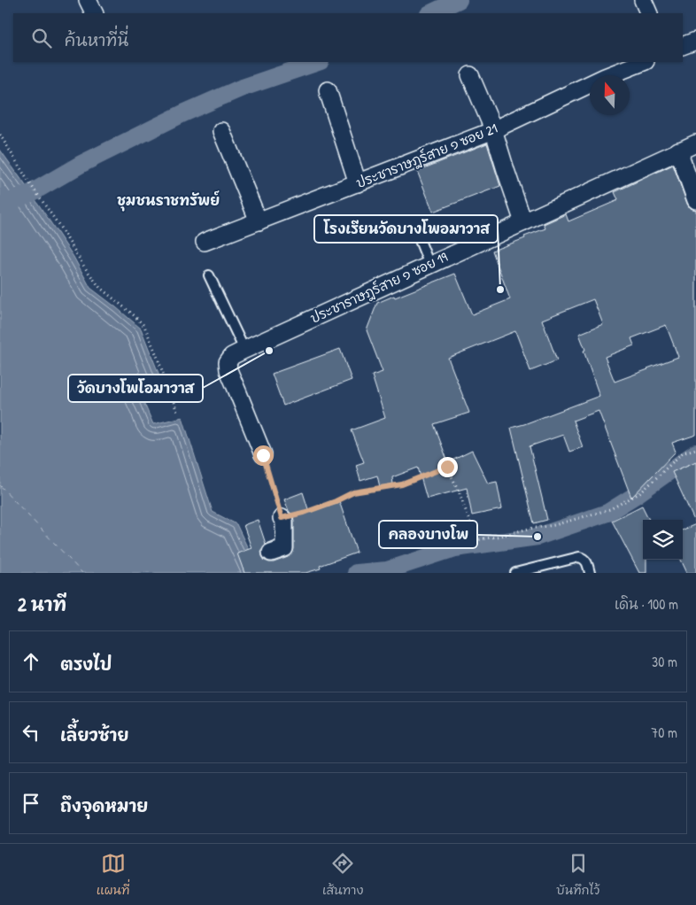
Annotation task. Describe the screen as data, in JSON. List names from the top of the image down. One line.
{"streets":{"street":["ประชาราษฎร์สาย ๑ ซอย 21","ประชาราษฎร์สาย ๑ ซอย 19"]},"districts":["ชุมชนราชทรัพย์"],"places":["โรงเรียนวัดบางโพอมาวาส","วัดบางโพโอมาวาส","คลองบางโพ"],"north":"top","page":{"search":"ค้นหาที่นี่","heading":["2 นาที","เดิน · 100 m"],"list":[["ตรงไป","30 m"],["เลี้ยวซ้าย","70 m"],"ถึงจุดหมาย"],"nav":["แผนที่","เส้นทาง","บันทึกไว้"]}}
